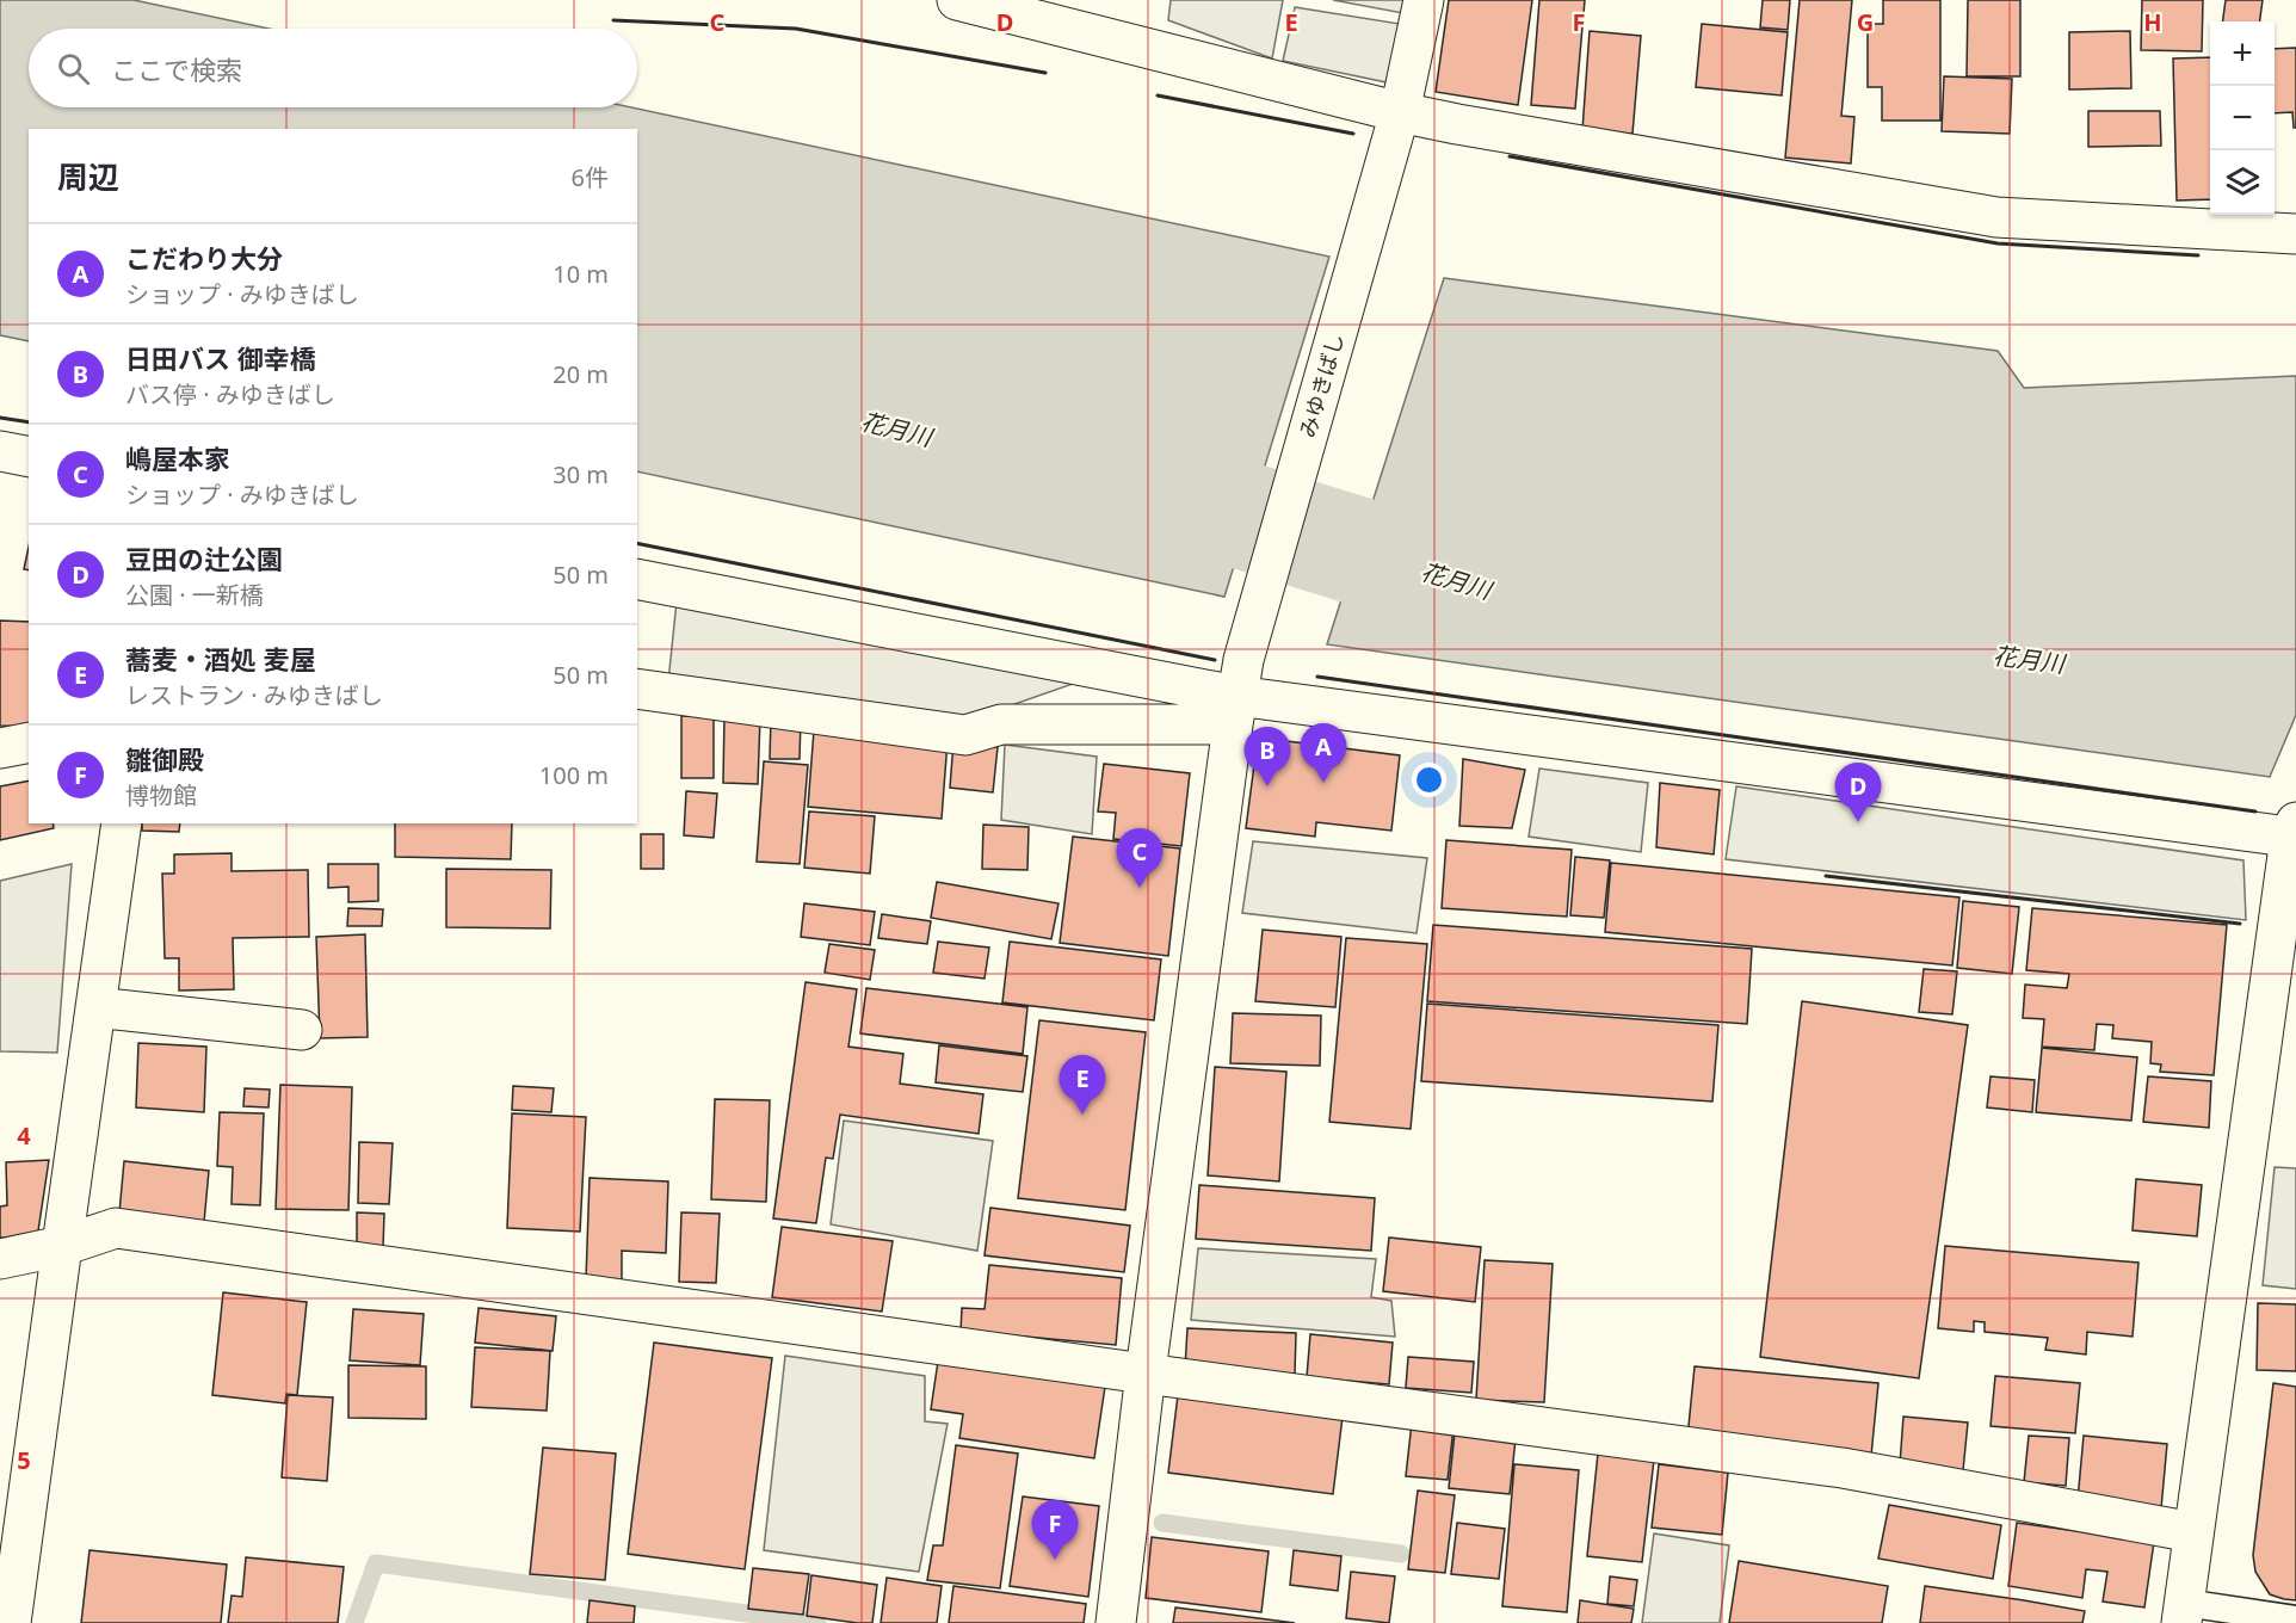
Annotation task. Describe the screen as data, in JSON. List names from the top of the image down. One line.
{"streets":{"street":["みゆきばし"]},"water":["花月川"],"page":{"map_buttons":["+","−"],"search":"ここで検索","heading":["周辺","6件"],"list":[{"mark":"A","name":"こだわり大分","note":"ショップ · みゆきばし","value":"10 m"},{"mark":"B","name":"日田バス 御幸橋","note":"バス停 · みゆきばし","value":"20 m"},{"mark":"C","name":"嶋屋本家","note":"ショップ · みゆきばし","value":"30 m"},{"mark":"D","name":"豆田の辻公園","note":"公園 · 一新橋","value":"50 m"},{"mark":"E","name":"蕎麦・酒処 麦屋","note":"レストラン · みゆきばし","value":"50 m"},{"mark":"F","name":"雛御殿","note":"博物館","value":"100 m"}],"pins":["A","B","D","C","E","F"]},"grid":{"columns":["C","D","E","F","G","H"],"rows":["4","5"]}}
